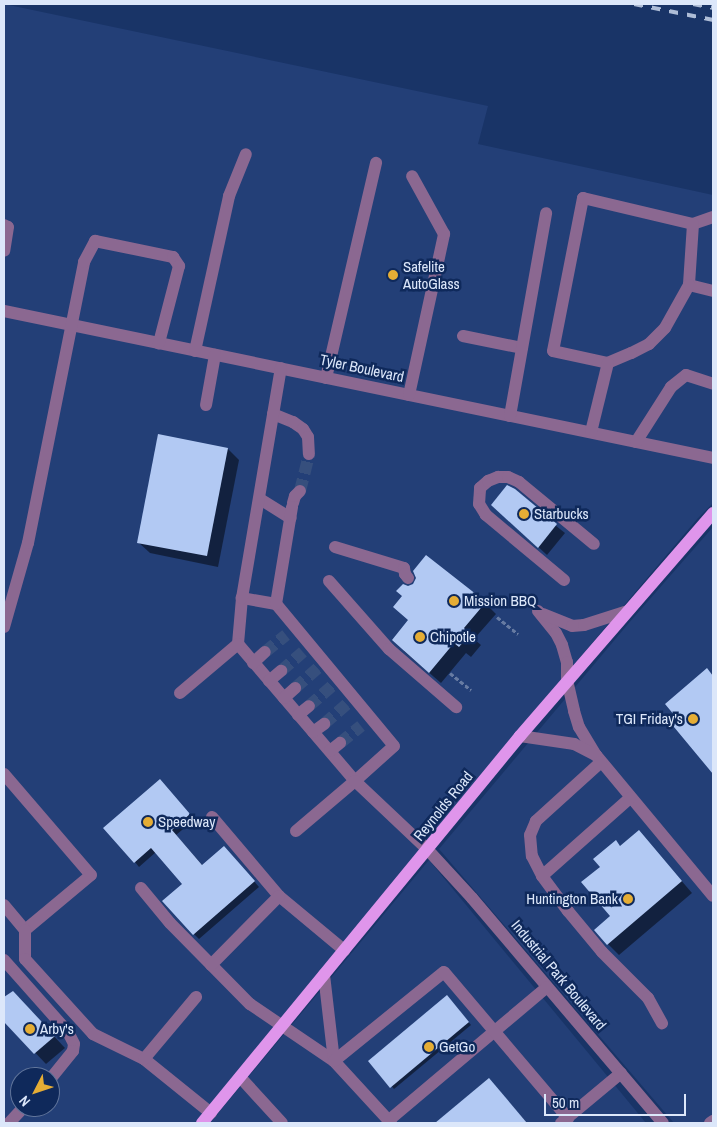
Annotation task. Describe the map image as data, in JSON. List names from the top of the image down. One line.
{"streets":{"main road":["Reynolds Road"],"street":["Tyler Boulevard","Industrial Park Boulevard"]},"crossings":[["Reynolds Road","Industrial Park Boulevard"]],"places":["Safelite AutoGlass","Starbucks","Mission BBQ","Chipotle","TGI Friday's","Speedway","Huntington Bank","Arby's","GetGo"],"scale_bar":"50 m","north":"bottom left"}
